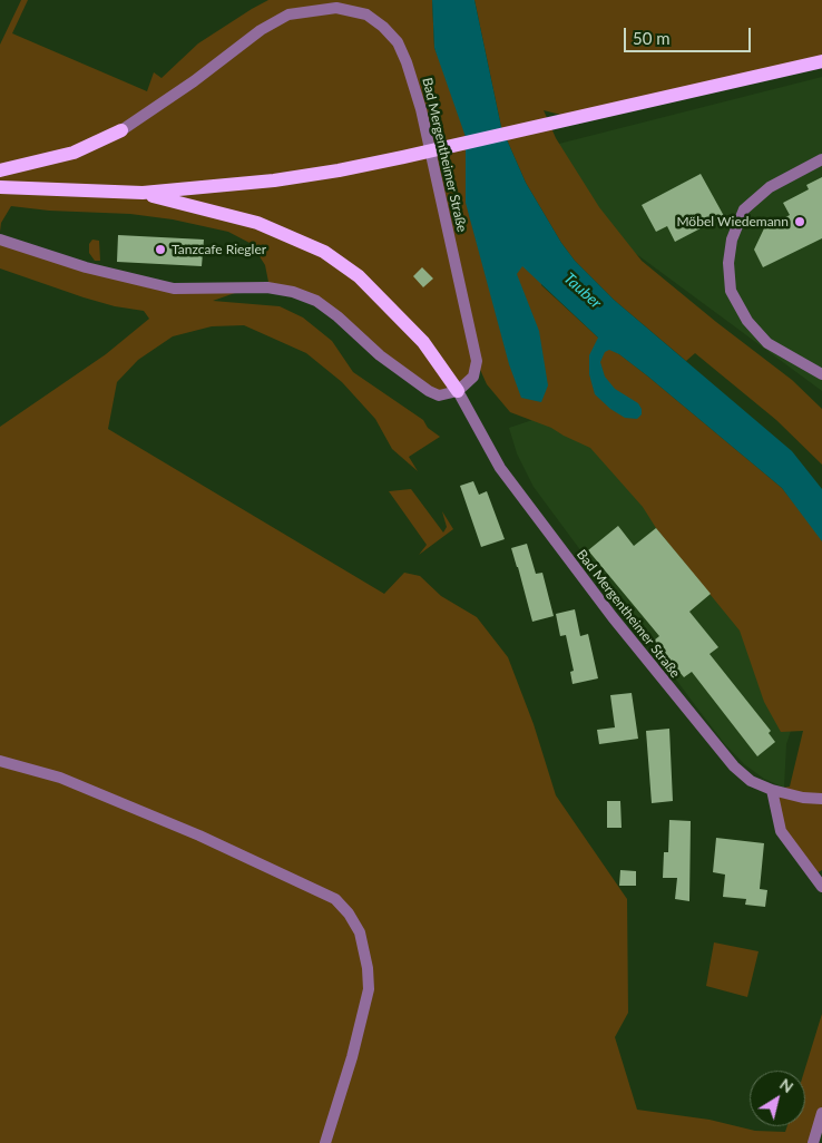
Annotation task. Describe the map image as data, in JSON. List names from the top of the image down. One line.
{"streets":{"street":["Bad Mergentheimer Straße"]},"water":["Tauber"],"places":["Möbel Wiedemann","Tanzcafe Riegler"],"scale_bar":"50 m","north":"top right"}
